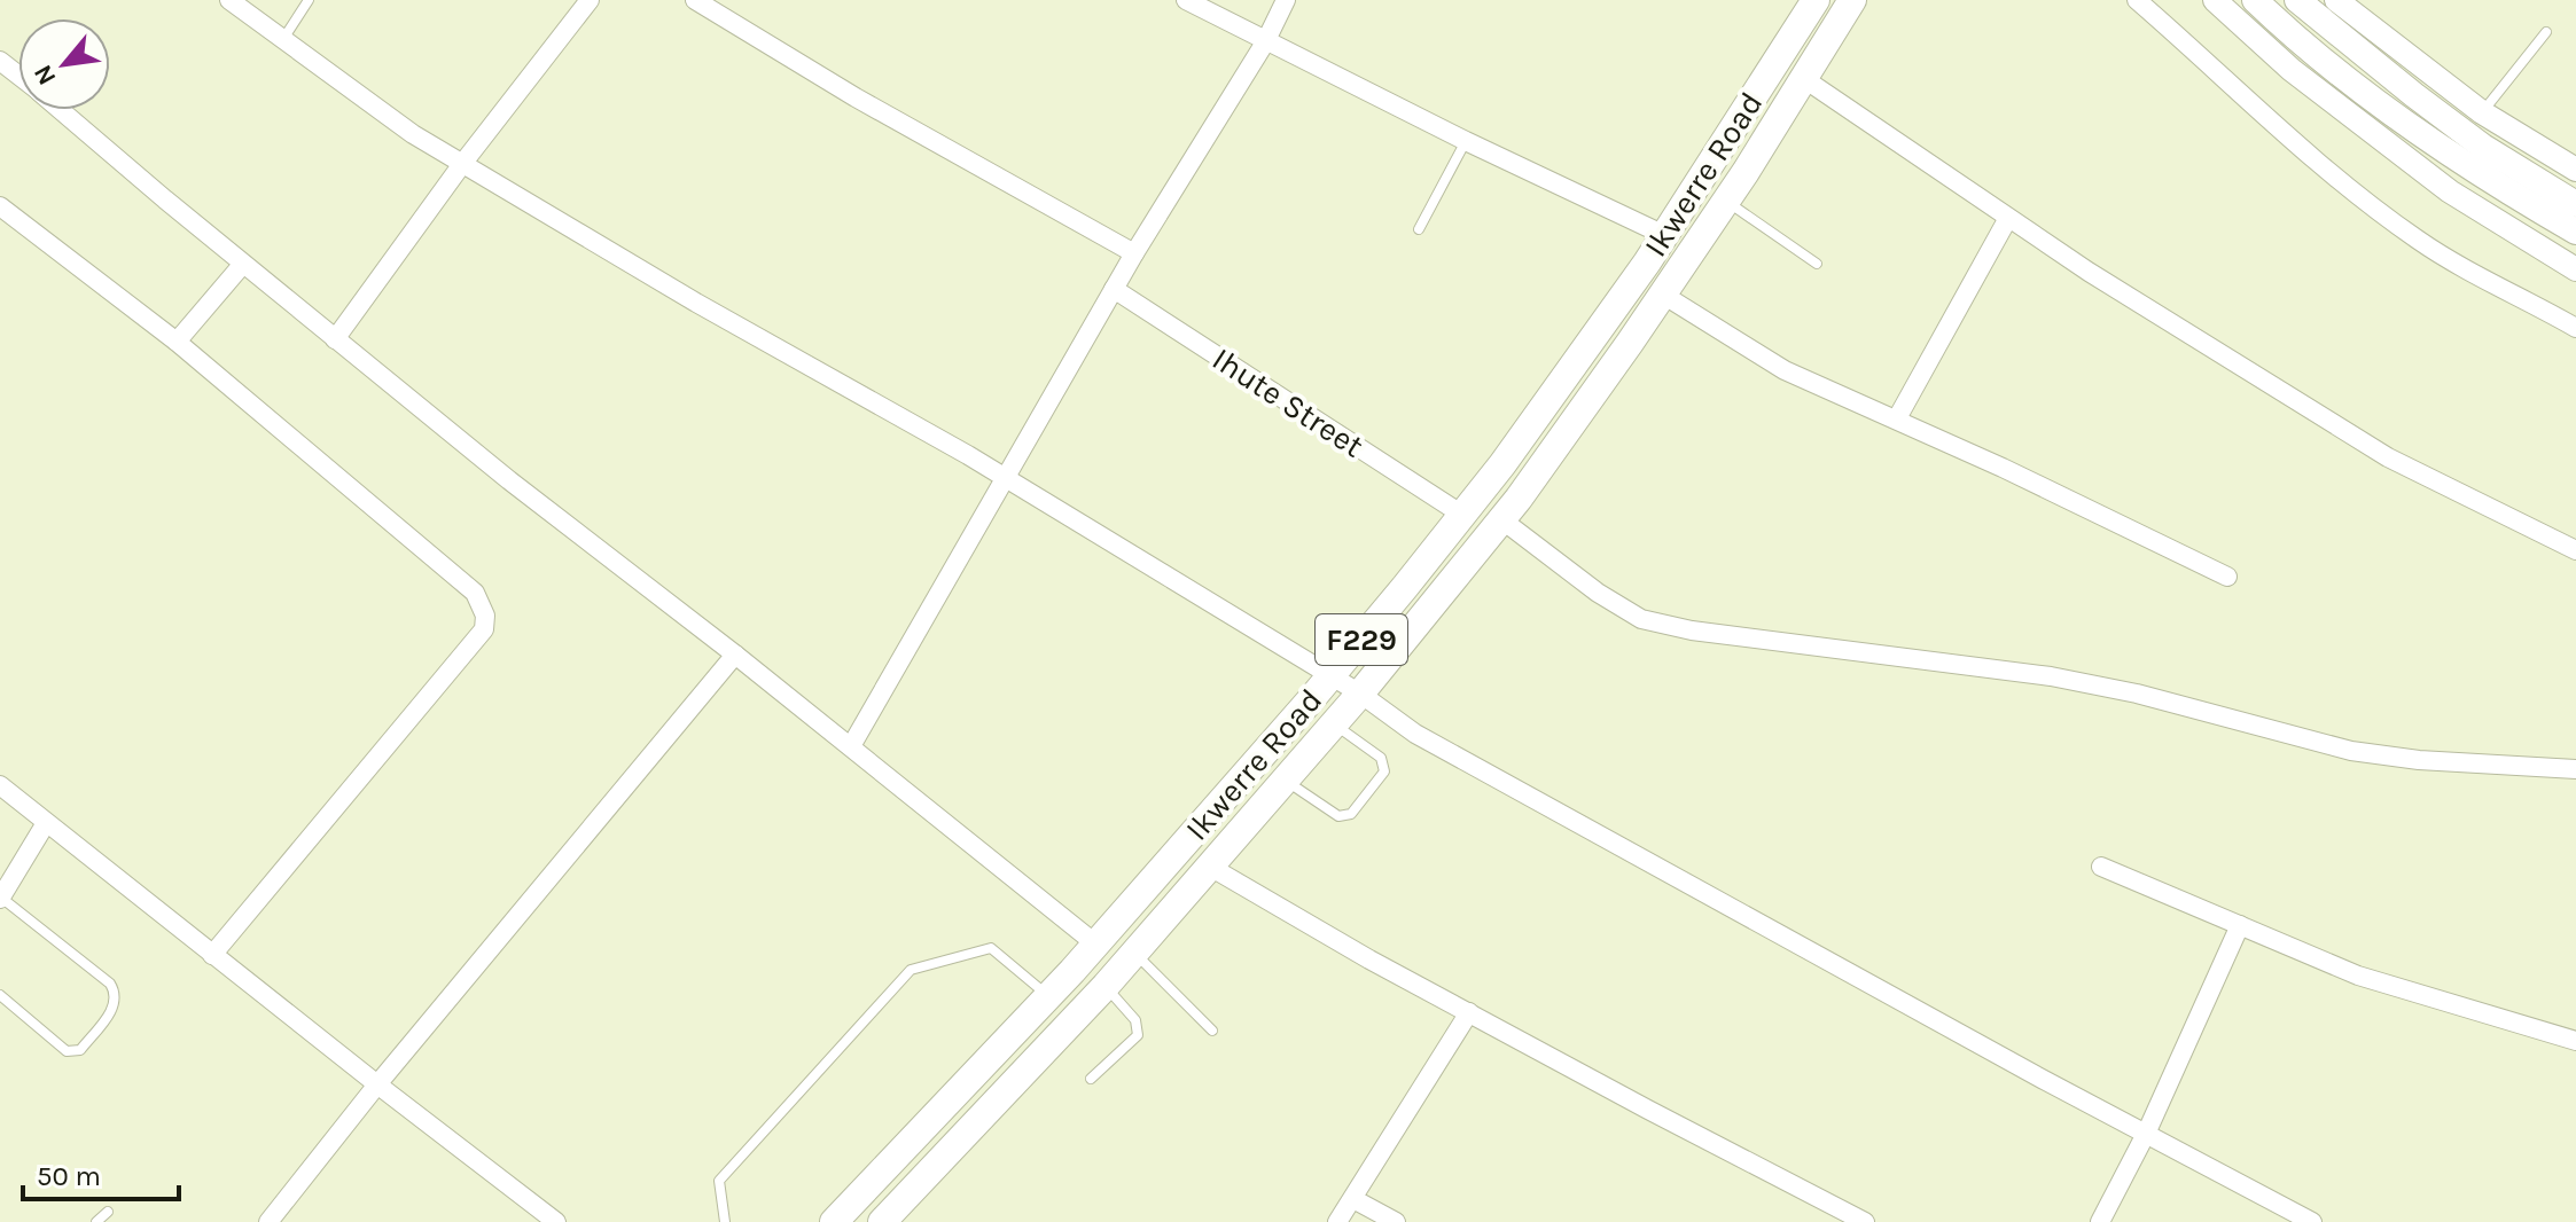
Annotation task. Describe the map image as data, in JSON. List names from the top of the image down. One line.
{"streets":{"main road":["Ikwerre Road","F229"],"street":["Ihute Street"]},"crossings":[["Ikwerre Road","Ihute Street"]],"scale_bar":"50 m","north":"bottom left"}
